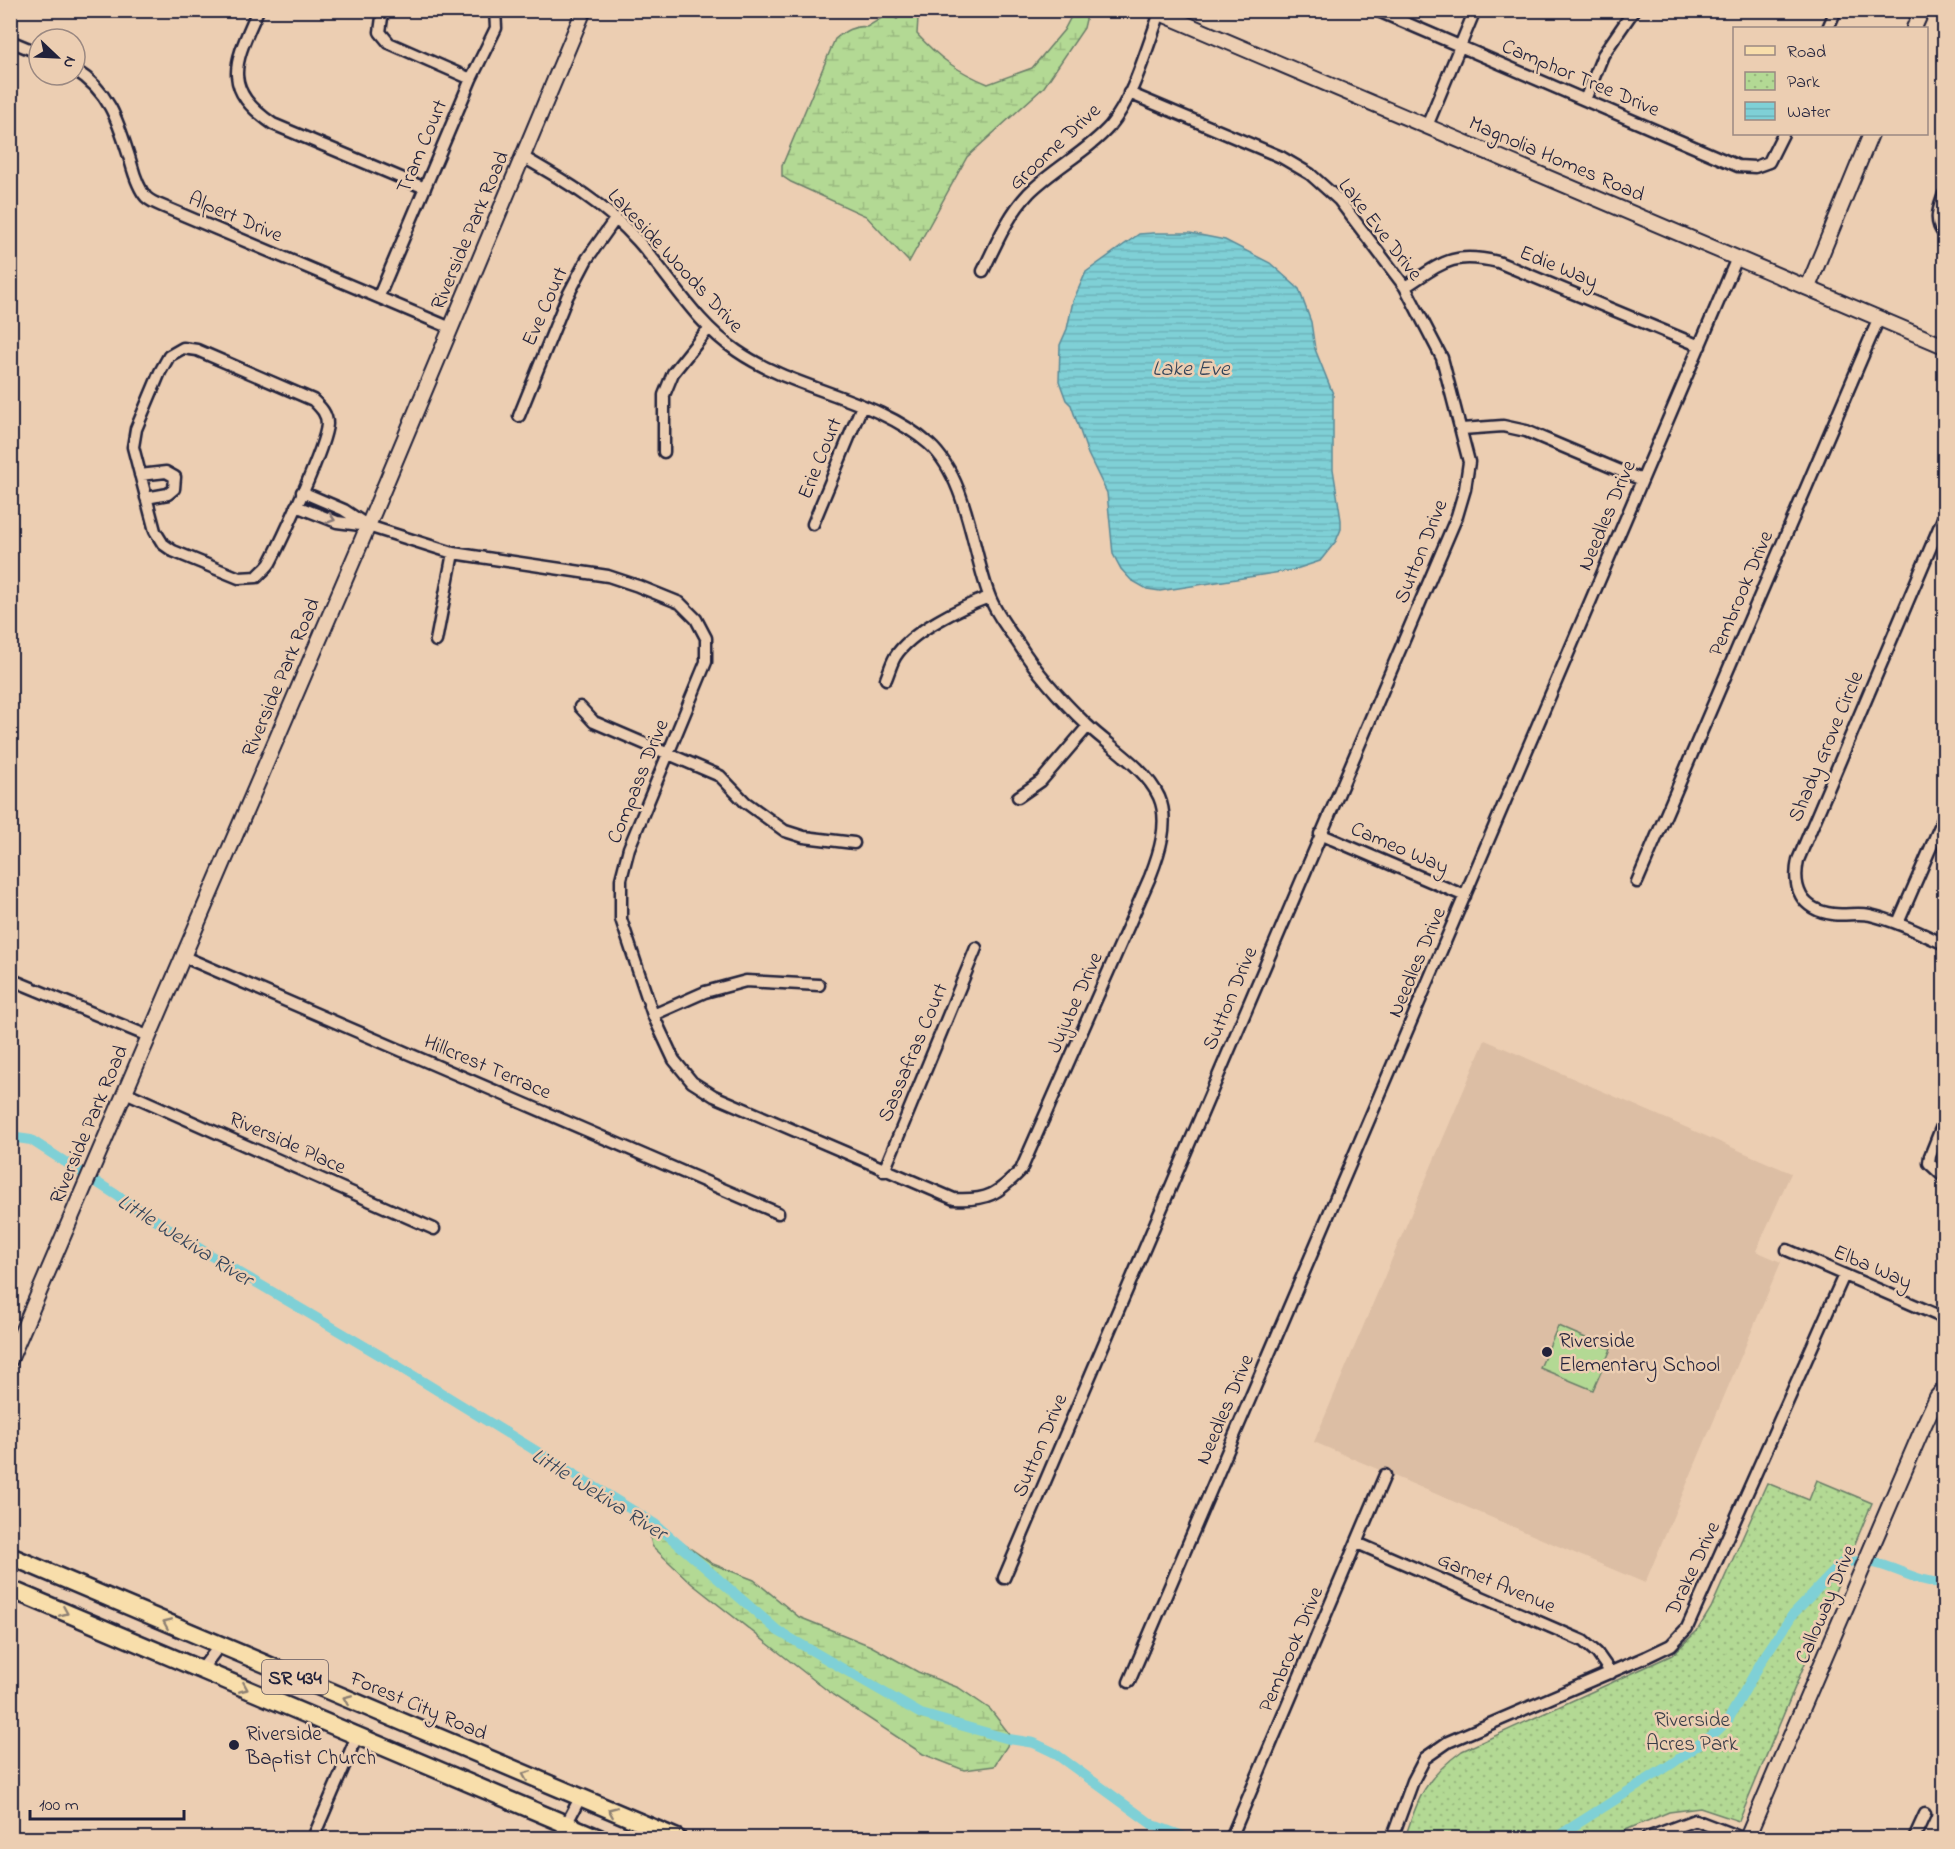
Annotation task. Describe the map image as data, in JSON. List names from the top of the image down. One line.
{"streets":{"main road":["SR 434","Forest City Road"],"street":["Camphor Tree Drive","Tram Court","Groome Drive","Magnolia Homes Road","Alpert Drive","Lake Eve Drive","Riverside Park Road","Lakeside Woods Drive","Edie Way","Eve Court","Erie Court","Needles Drive","Sutton Drive","Pembrook Drive","Shady Grove Circle","Compass Drive","Cameo Way","Jujube Drive","Sassafras Court","Hillcrest Terrace","Riverside Place","Elba Way","Drake Drive","Garnet Avenue","Calloway Drive"]},"crossings":[["Tram Court","Alpert Drive"],["Groome Drive","Magnolia Homes Road"],["Groome Drive","Lake Eve Drive"],["Magnolia Homes Road","Needles Drive"],["Magnolia Homes Road","Pembrook Drive"],["Alpert Drive","Riverside Park Road"],["Lake Eve Drive","Edie Way"],["Lake Eve Drive","Sutton Drive"],["Riverside Park Road","Lakeside Woods Drive"],["Riverside Park Road","Compass Drive"],["Riverside Park Road","Hillcrest Terrace"],["Riverside Park Road","Riverside Place"],["Lakeside Woods Drive","Eve Court"],["Lakeside Woods Drive","Erie Court"],["Lakeside Woods Drive","Jujube Drive"],["Edie Way","Needles Drive"],["Needles Drive","Cameo Way"],["Sutton Drive","Cameo Way"],["Pembrook Drive","Garnet Avenue"],["Compass Drive","Jujube Drive"],["Compass Drive","Sassafras Court"],["Jujube Drive","Sassafras Court"],["Elba Way","Drake Drive"],["Drake Drive","Garnet Avenue"]],"water":["Lake Eve","Little Wekiva River"],"parks":["Riverside Acres Park"],"places":["Riverside Elementary School","Riverside Baptist Church"],"legend":["Road","Park","Water"],"scale_bar":"100 m","north":"bottom right"}
